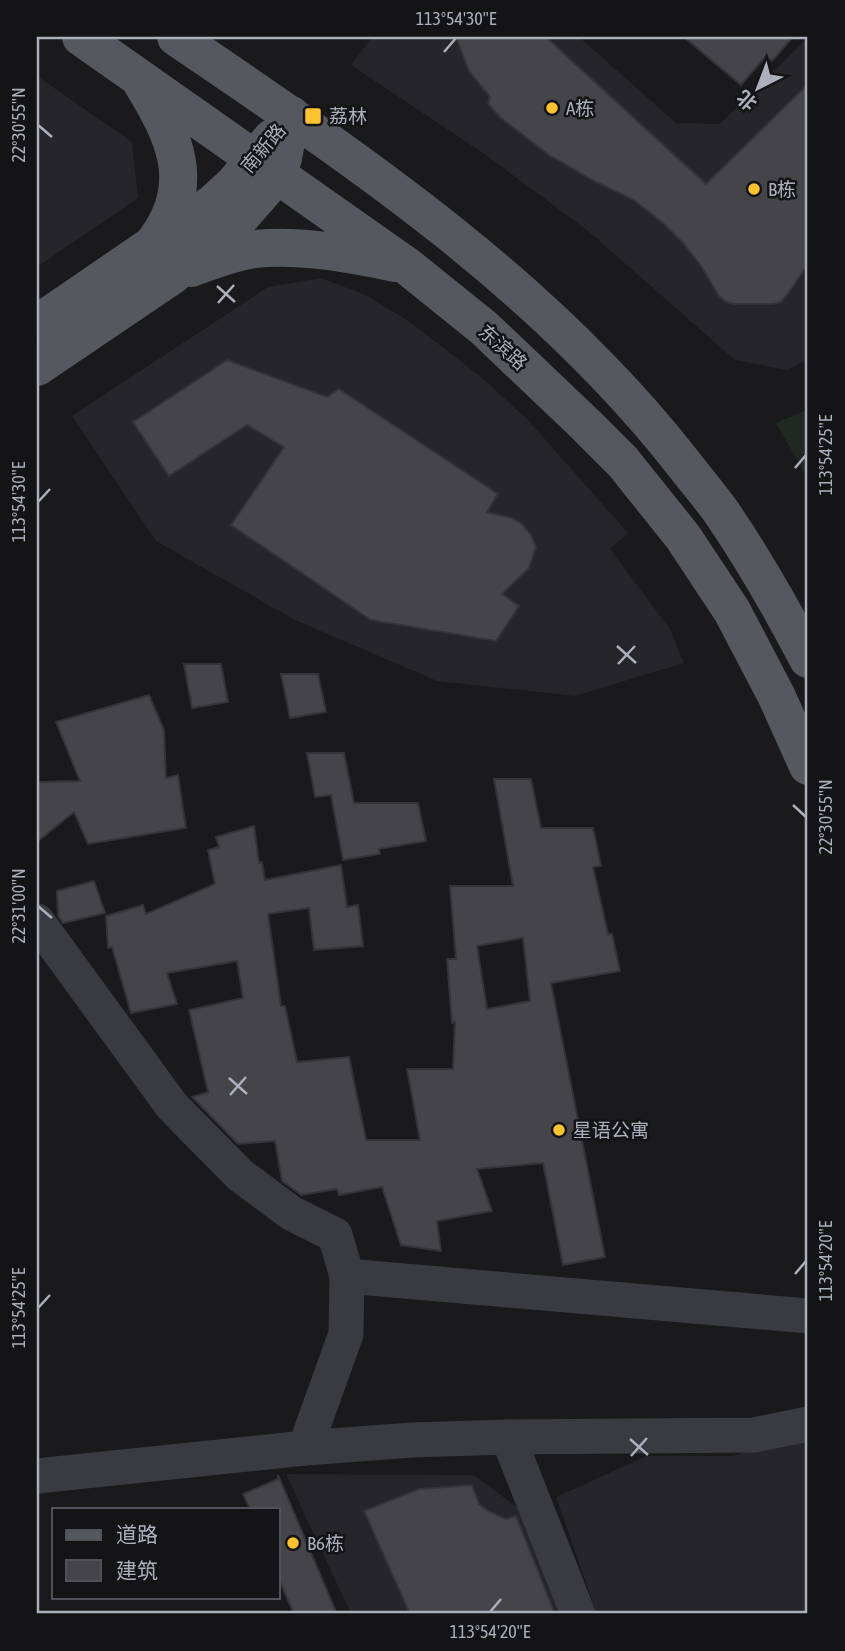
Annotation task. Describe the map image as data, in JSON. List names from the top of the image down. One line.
{"streets":{"main road":["南新路","东滨路"]},"crossings":[["南新路","东滨路"]],"places":{"other":["A栋","B栋","星语公寓","B6栋"],"transit":["荔林"]},"legend":["道路","建筑"],"north":"bottom left","coordinates":["113°54'30\"E","22°30'55\"N","113°54'25\"E","22°31'00\"N","113°54'20\"E"]}
